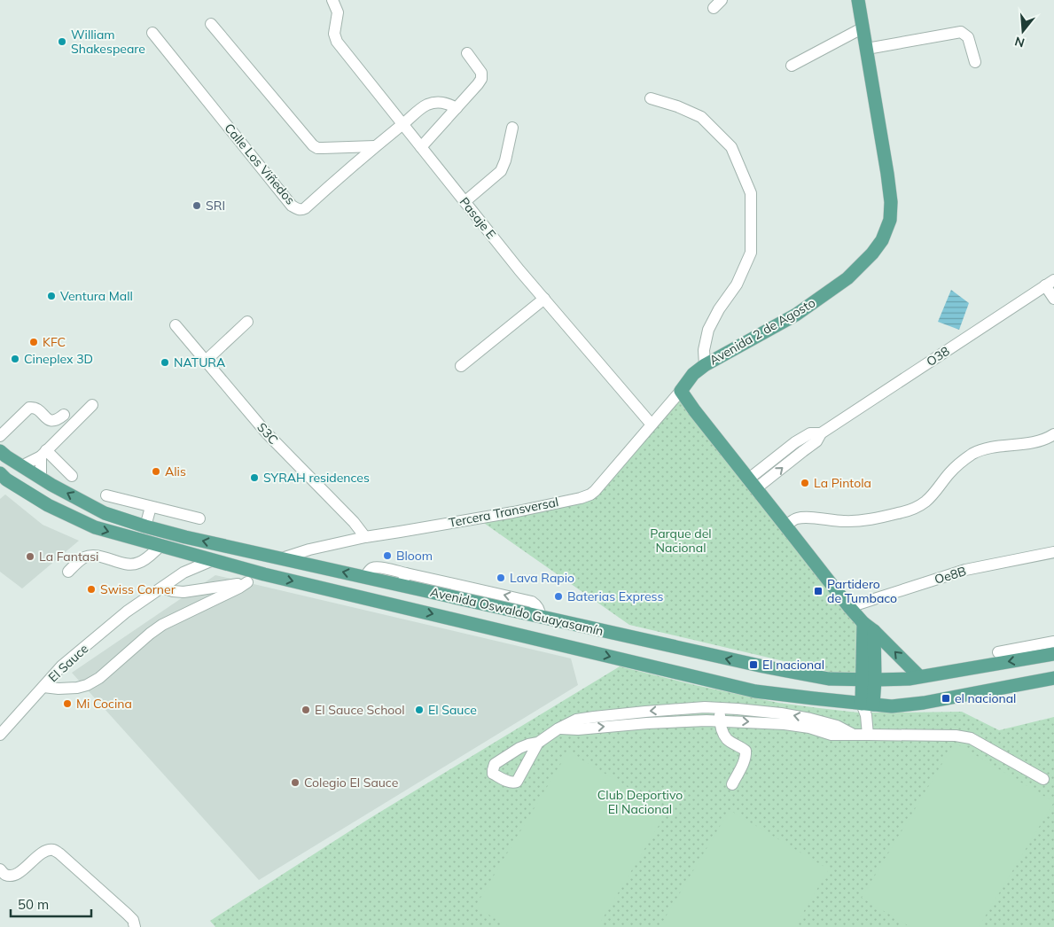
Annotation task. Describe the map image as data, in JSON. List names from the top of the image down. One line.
{"streets":{"main road":["Avenida 2 de Agosto","Avenida Oswaldo Guayasamín"],"street":["Calle Los Viñedos","Pasaje E","O38","S3C","Tercera Transversal","Oe8B","El Sauce"]},"crossings":[["Calle Los Viñedos","Pasaje E"],["Pasaje E","Tercera Transversal"],["Avenida 2 de Agosto","Tercera Transversal"],["S3C","Tercera Transversal"],["Tercera Transversal","Avenida Oswaldo Guayasamín"],["Avenida Oswaldo Guayasamín","El Sauce"]],"parks":["Parque del Nacional","Club Deportivo El Nacional"],"places":{"other":["William Shakespeare","SRI","Ventura Mall","KFC","Cineplex 3D","NATURA","Alis","SYRAH residences","La Pintola","Bloom","La Fantasi","Lava Rapio","Swiss Corner","Baterias Express","Mi Cocina","El Sauce School","El Sauce","Colegio El Sauce"],"transit":["Partidero de Tumbaco","El nacional","el nacional"]},"scale_bar":"50 m","north":"bottom"}
